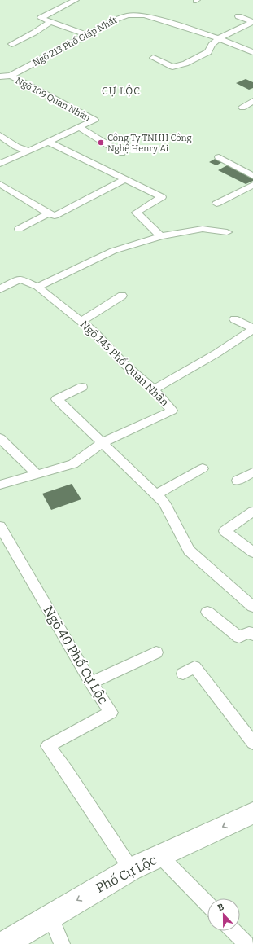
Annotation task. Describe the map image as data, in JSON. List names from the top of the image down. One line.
{"streets":{"street":["Phố Cự Lộc"],"lane":["Ngõ 213 Phố Giáp Nhất","Ngõ 109 Quan Nhân","Ngõ 145 Phố Quan Nhân","Ngõ 40 Phố Cự Lộc"]},"crossings":[["Ngõ 213 Phố Giáp Nhất","Ngõ 109 Quan Nhân"],["Ngõ 40 Phố Cự Lộc","Phố Cự Lộc"]],"one_way":["Phố Cự Lộc"],"districts":["CỰ LỘC"],"places":["Công Ty TNHH Công Nghệ Henry Ai"],"north":"top"}
